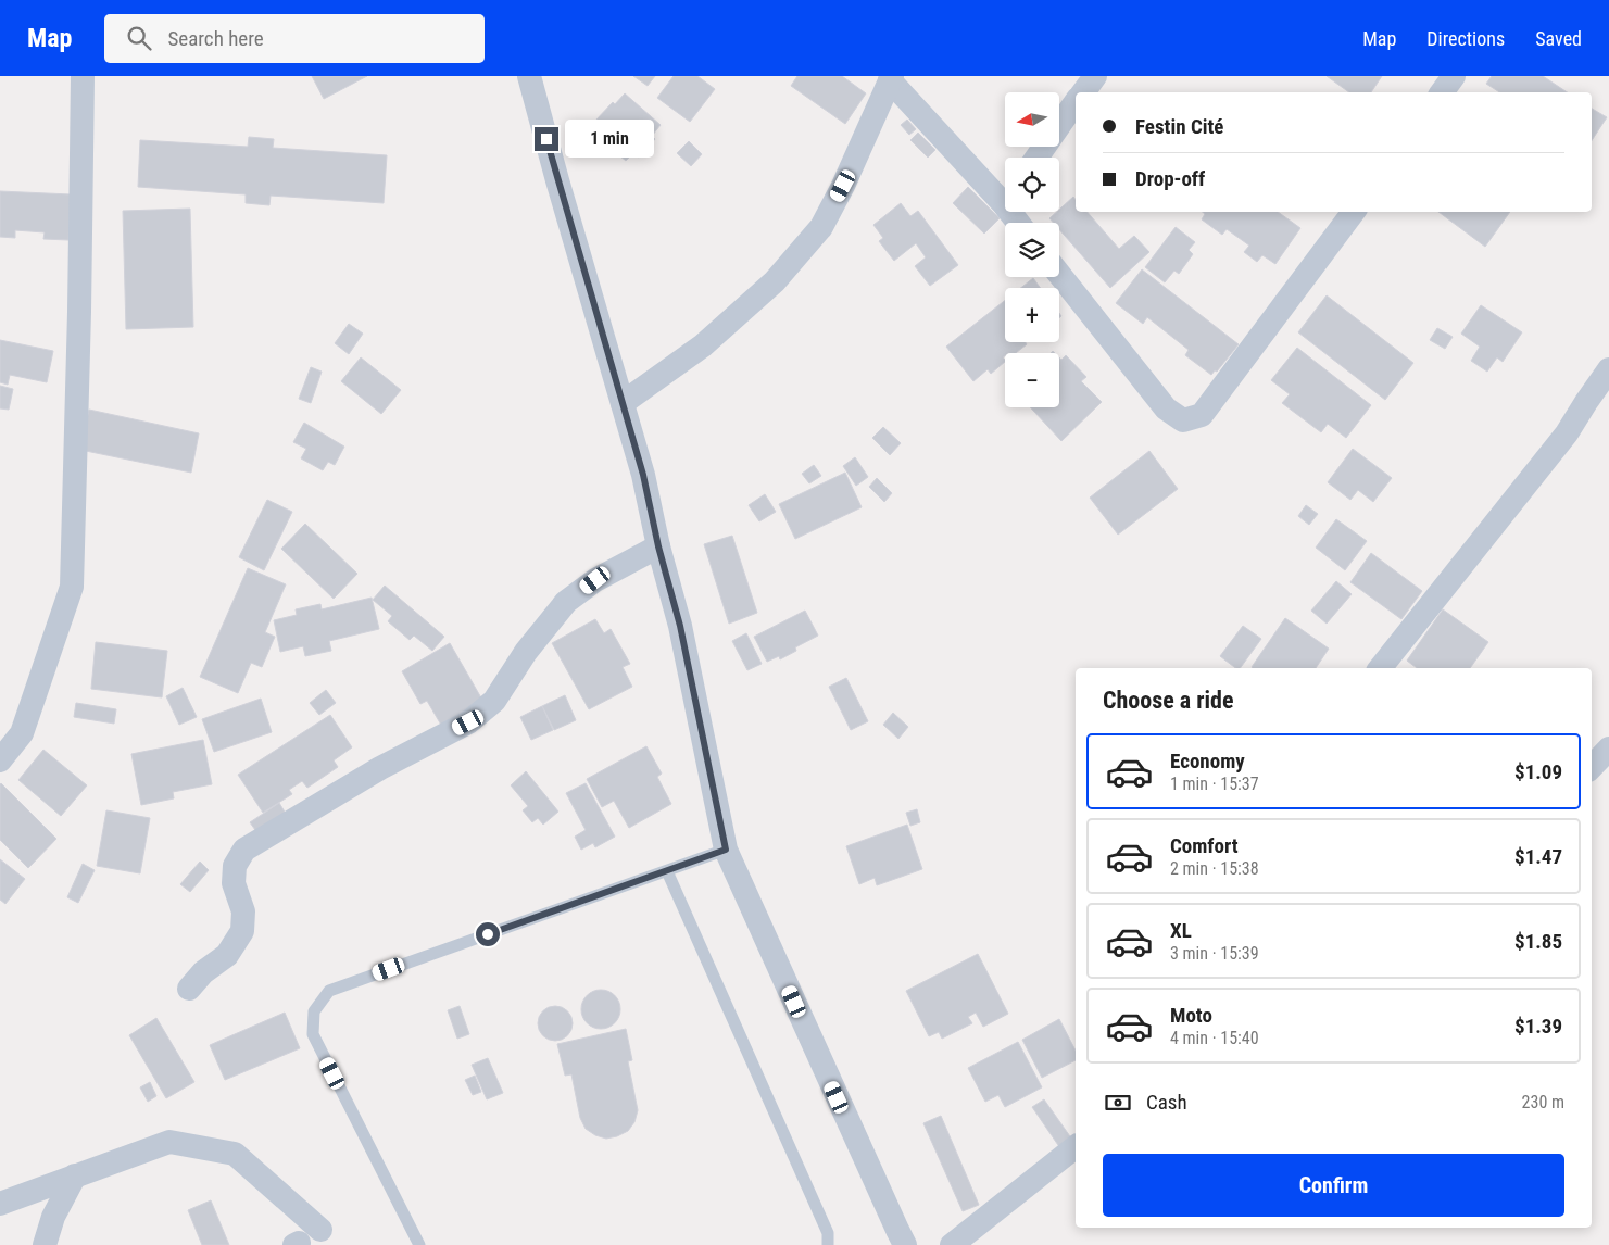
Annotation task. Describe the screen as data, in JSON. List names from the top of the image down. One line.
{"north":"left","page":{"header":"Map","search":"Search here","nav":["Map","Directions","Saved"],"map_buttons":["+","−"],"banner":["Festin Cité","Drop-off"],"bubble":"1 min","heading":"Choose a ride","list":[{"name":"Economy","note":"1 min · 15:37","value":"$1.09"},{"name":"Comfort","note":"2 min · 15:38","value":"$1.47"},{"name":"XL","note":"3 min · 15:39","value":"$1.85"},{"name":"Moto","note":"4 min · 15:40","value":"$1.39"}],"pay":["Cash","230 m"],"buttons":"Confirm"}}
